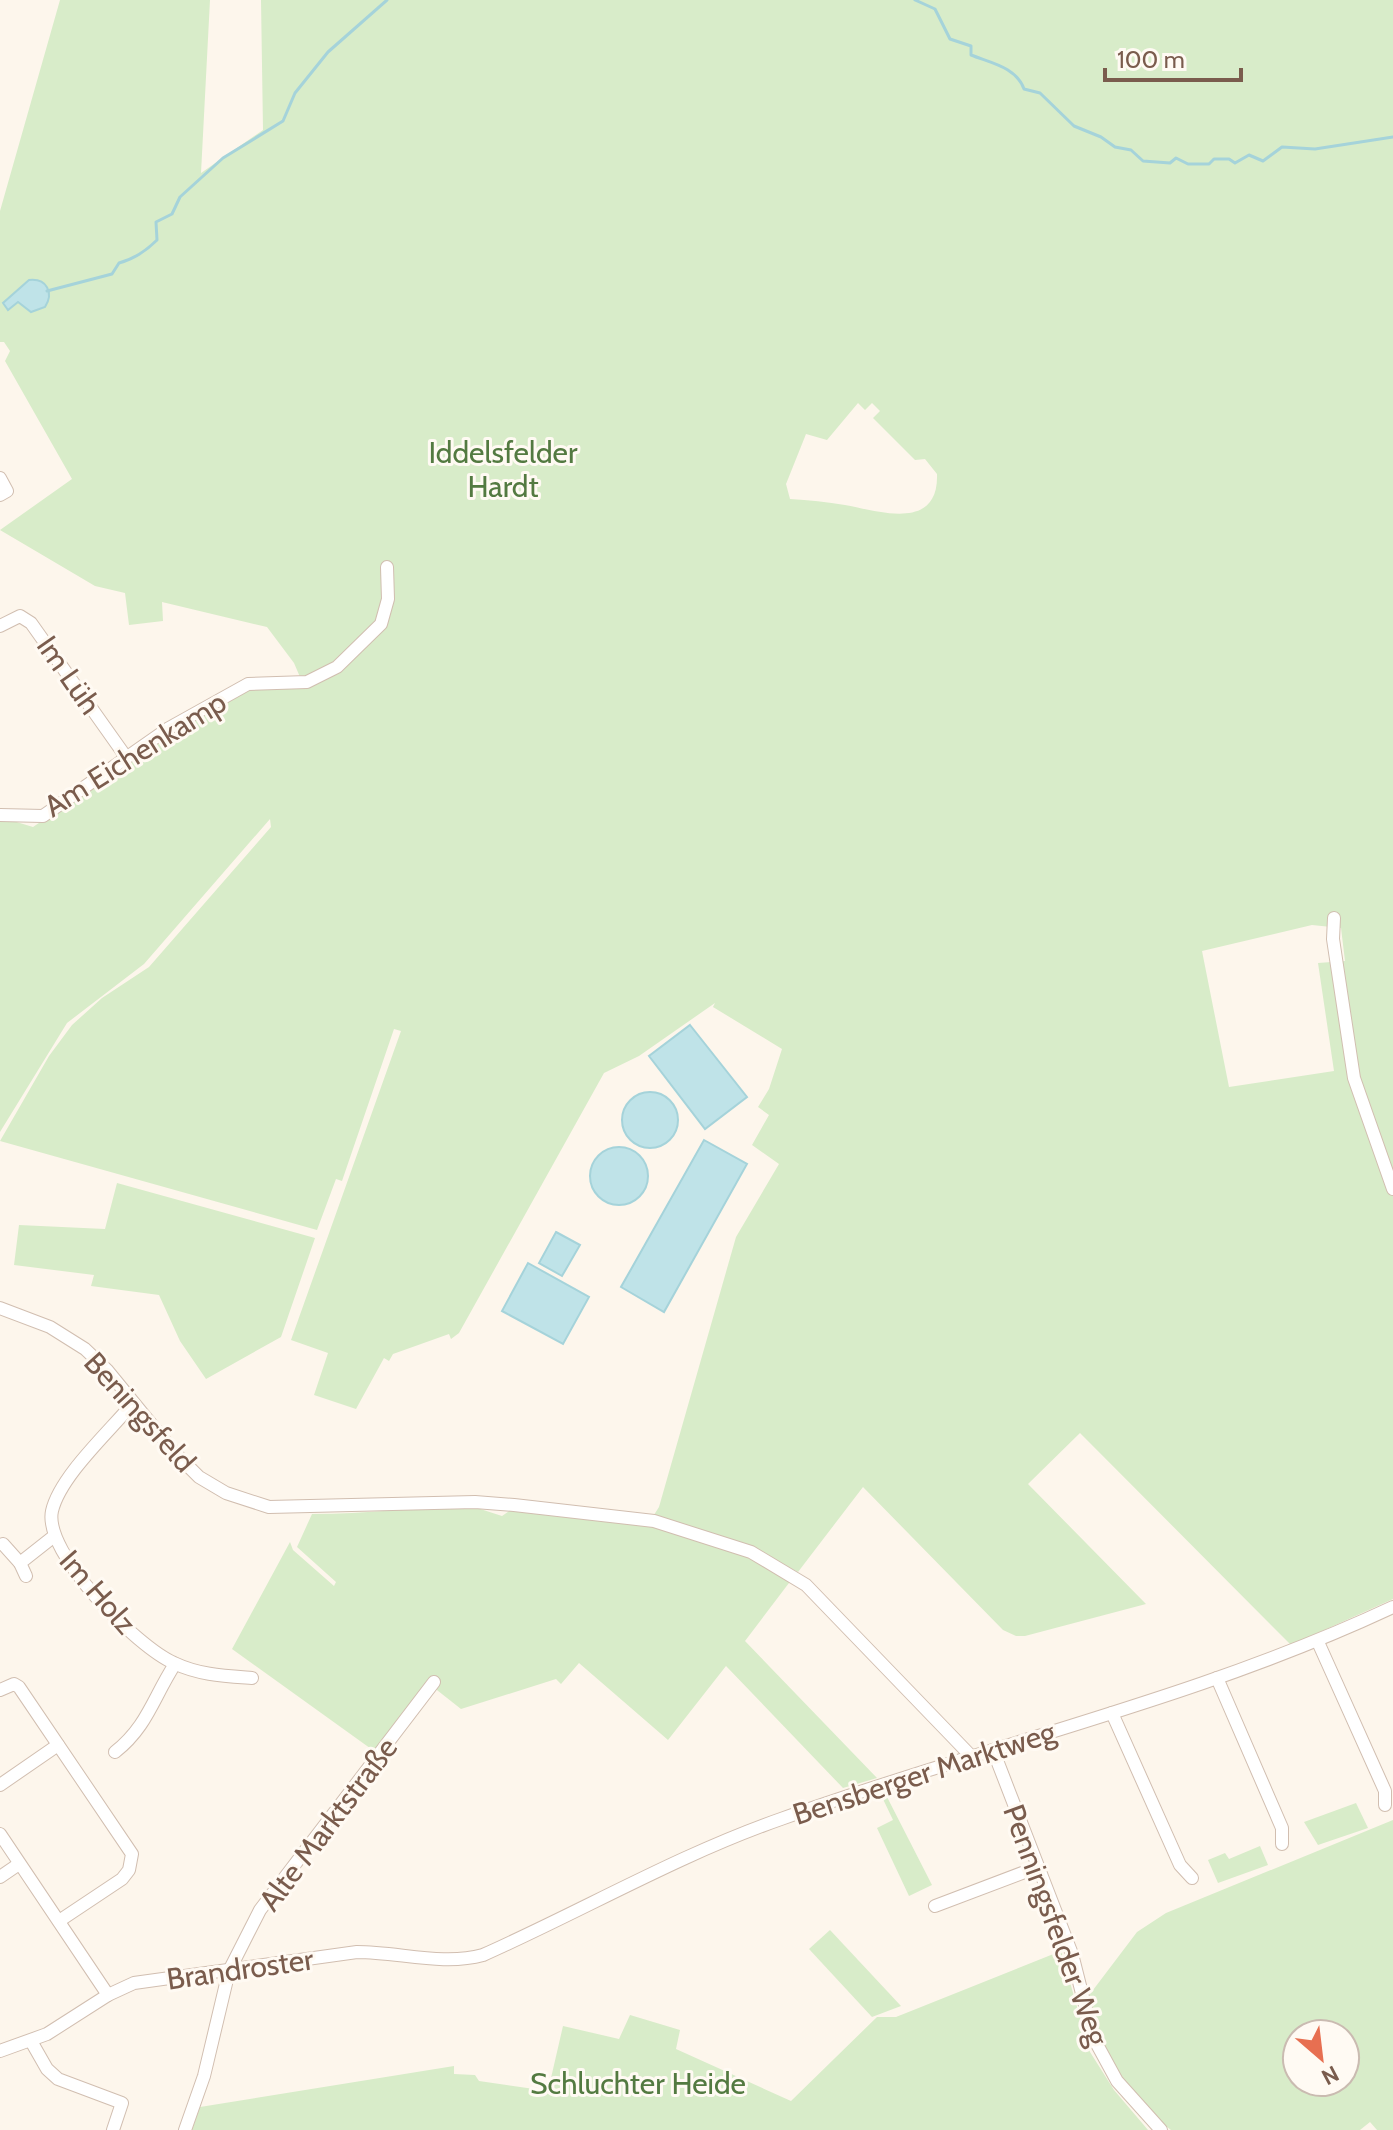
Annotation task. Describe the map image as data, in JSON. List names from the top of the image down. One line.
{"streets":{"street":["Im Lüh","Am Eichenkamp","Beningsfeld","Im Holz","Bensberger Marktweg","Alte Marktstraße","Penningsfelder Weg","Brandroster"]},"crossings":[["Im Lüh","Am Eichenkamp"],["Beningsfeld","Im Holz"],["Beningsfeld","Bensberger Marktweg"],["Bensberger Marktweg","Penningsfelder Weg"],["Bensberger Marktweg","Brandroster"],["Alte Marktstraße","Brandroster"]],"parks":["Iddelsfelder Hardt","Schluchter Heide"],"scale_bar":"100 m","north":"bottom right"}
